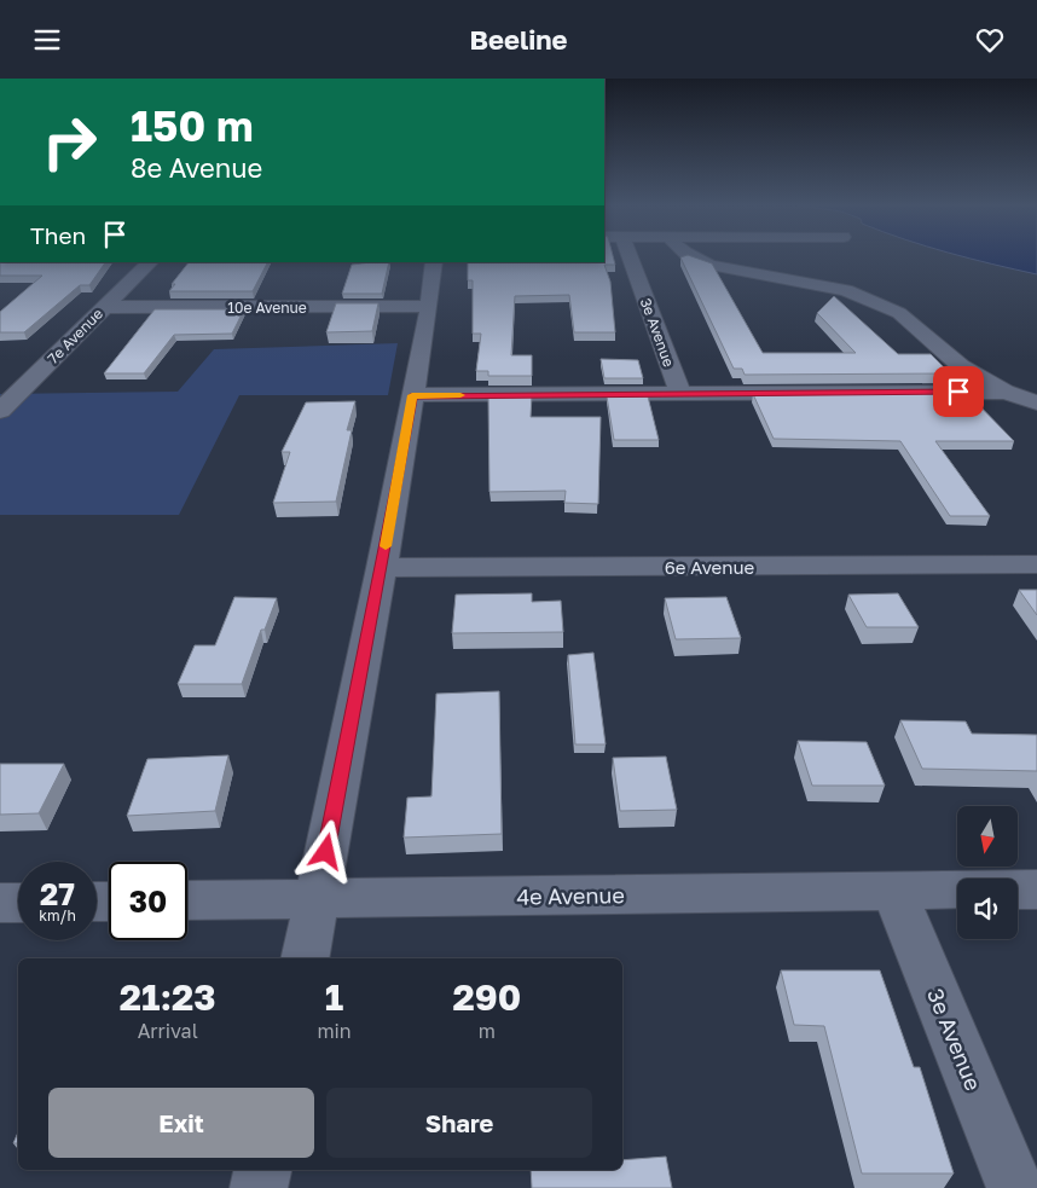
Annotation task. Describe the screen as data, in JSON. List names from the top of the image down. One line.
{"streets":{"street":["10e Avenue","3e Avenue","7e Avenue","6e Avenue","4e Avenue"]},"crossings":[["10e Avenue","7e Avenue"],["3e Avenue","4e Avenue"]],"north":"bottom","page":{"header":"Beeline","turn":["150 m","8e Avenue"],"then":"Then","speed":"27 km/h","limit":"30","eta":["21:23","Arrival","1","min","290","m"],"buttons":["Exit","Share"]}}
